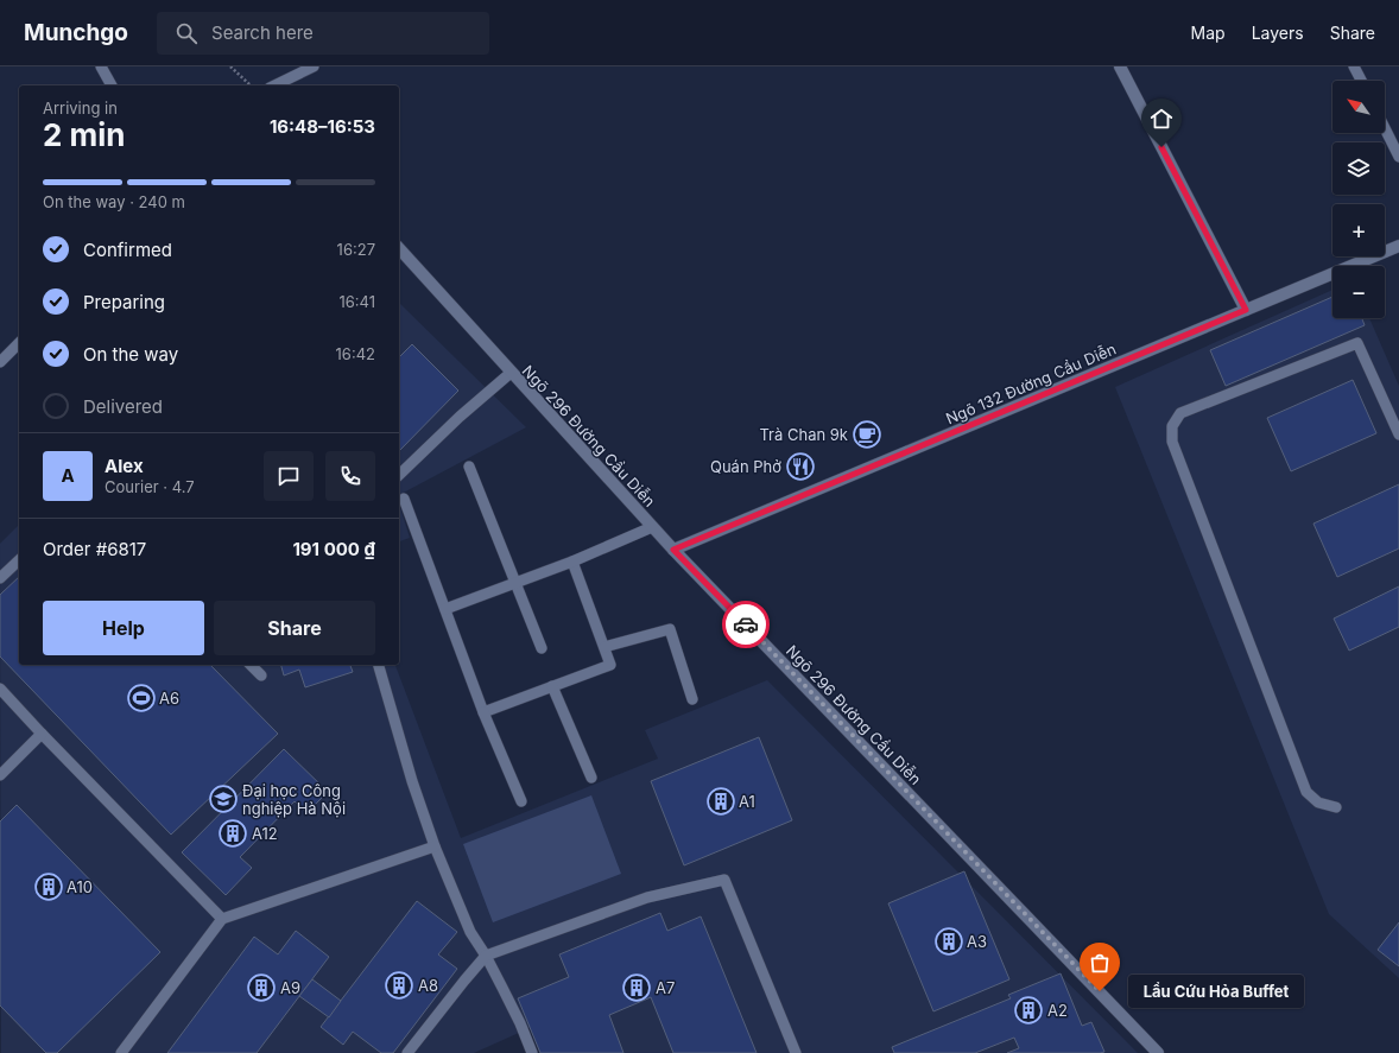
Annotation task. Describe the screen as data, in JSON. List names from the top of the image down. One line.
{"streets":{"street":["Ngõ 132 Đường Cầu Diễn","Ngõ 296 Đường Cầu Diễn"]},"crossings":[["Ngõ 132 Đường Cầu Diễn","Ngõ 296 Đường Cầu Diễn"]],"places":{"cafe":["Trà Chan 9k"],"restaurant":["Quán Phở"],"sports":["A6"],"school or university":["Đại học Công nghiệp Hà Nội"],"building":["A1","A12","A10","A3","A8","A9","A7","A2"],"other":["Lẩu Cứu Hỏa Buffet"]},"north":"top left","page":{"header":"Munchgo","search":"Search here","nav":["Map","Layers","Share"],"map_buttons":["+","−"],"heading":["2 min","Arriving in","16:48–16:53"],"panel":["Alex","Courier · 4.7","Order #6817","191 000 ₫"],"bar":"On the way · 240 m","list":[["Confirmed","16:27"],["Preparing","16:41"],["On the way","16:42"],"Delivered"],"round":"A","buttons":["Help","Share"],"bubble":"Lẩu Cứu Hỏa Buffet"}}
